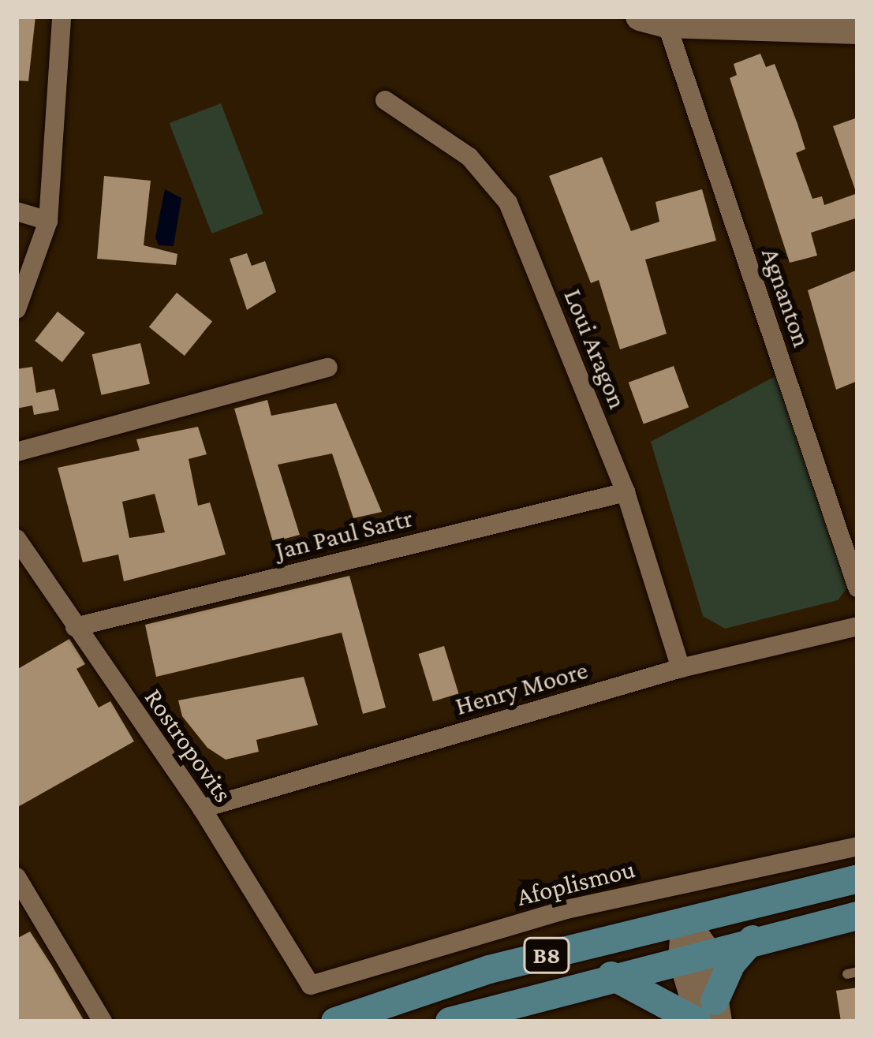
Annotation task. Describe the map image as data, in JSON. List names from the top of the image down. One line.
{"streets":{"main road":["B8"],"street":["Agnanton","Loui Aragon","Jan Paul Sartr","Henry Moore","Rostropovits","Afoplismou"]},"crossings":[["Loui Aragon","Jan Paul Sartr"],["Loui Aragon","Henry Moore"],["Jan Paul Sartr","Rostropovits"],["Henry Moore","Rostropovits"],["Rostropovits","Afoplismou"]]}
